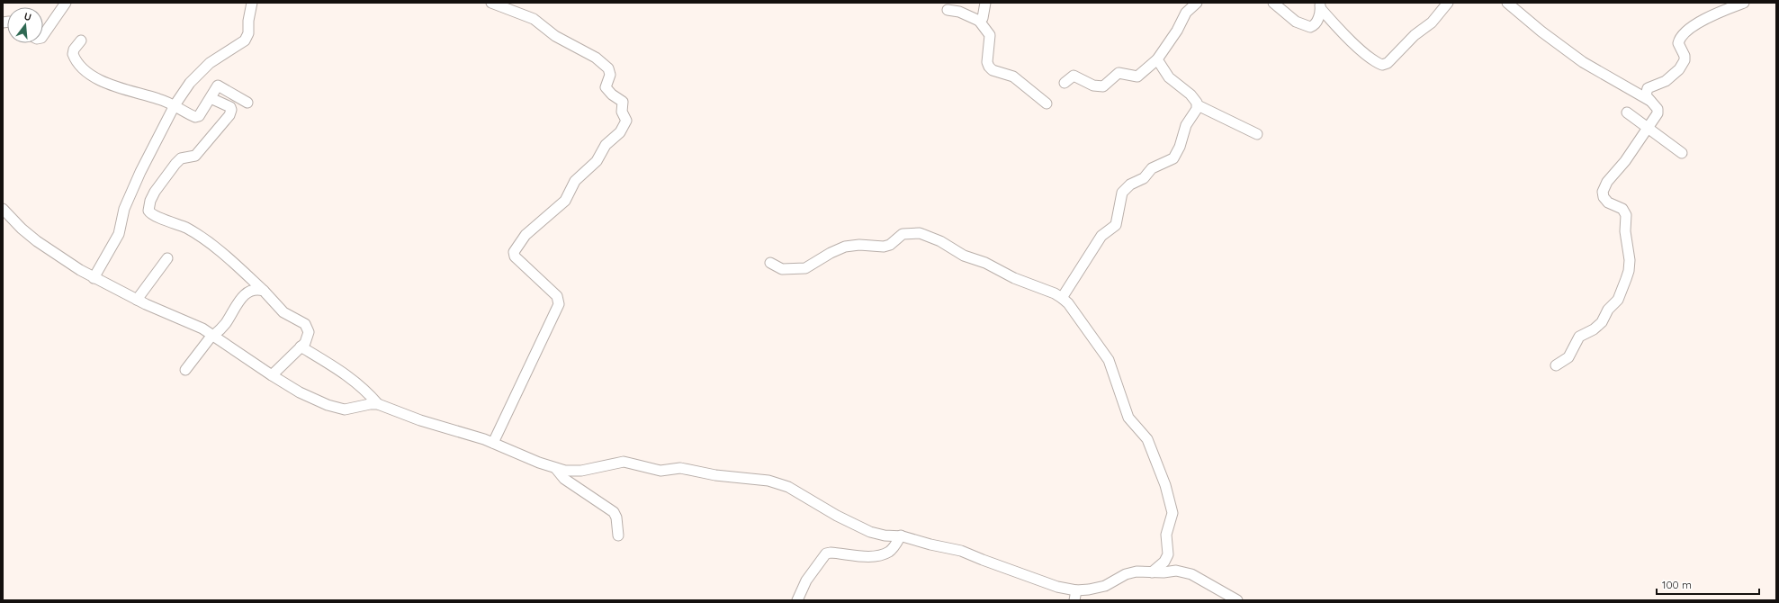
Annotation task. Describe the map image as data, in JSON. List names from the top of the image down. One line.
{"scale_bar":"100 m","north":"top"}
